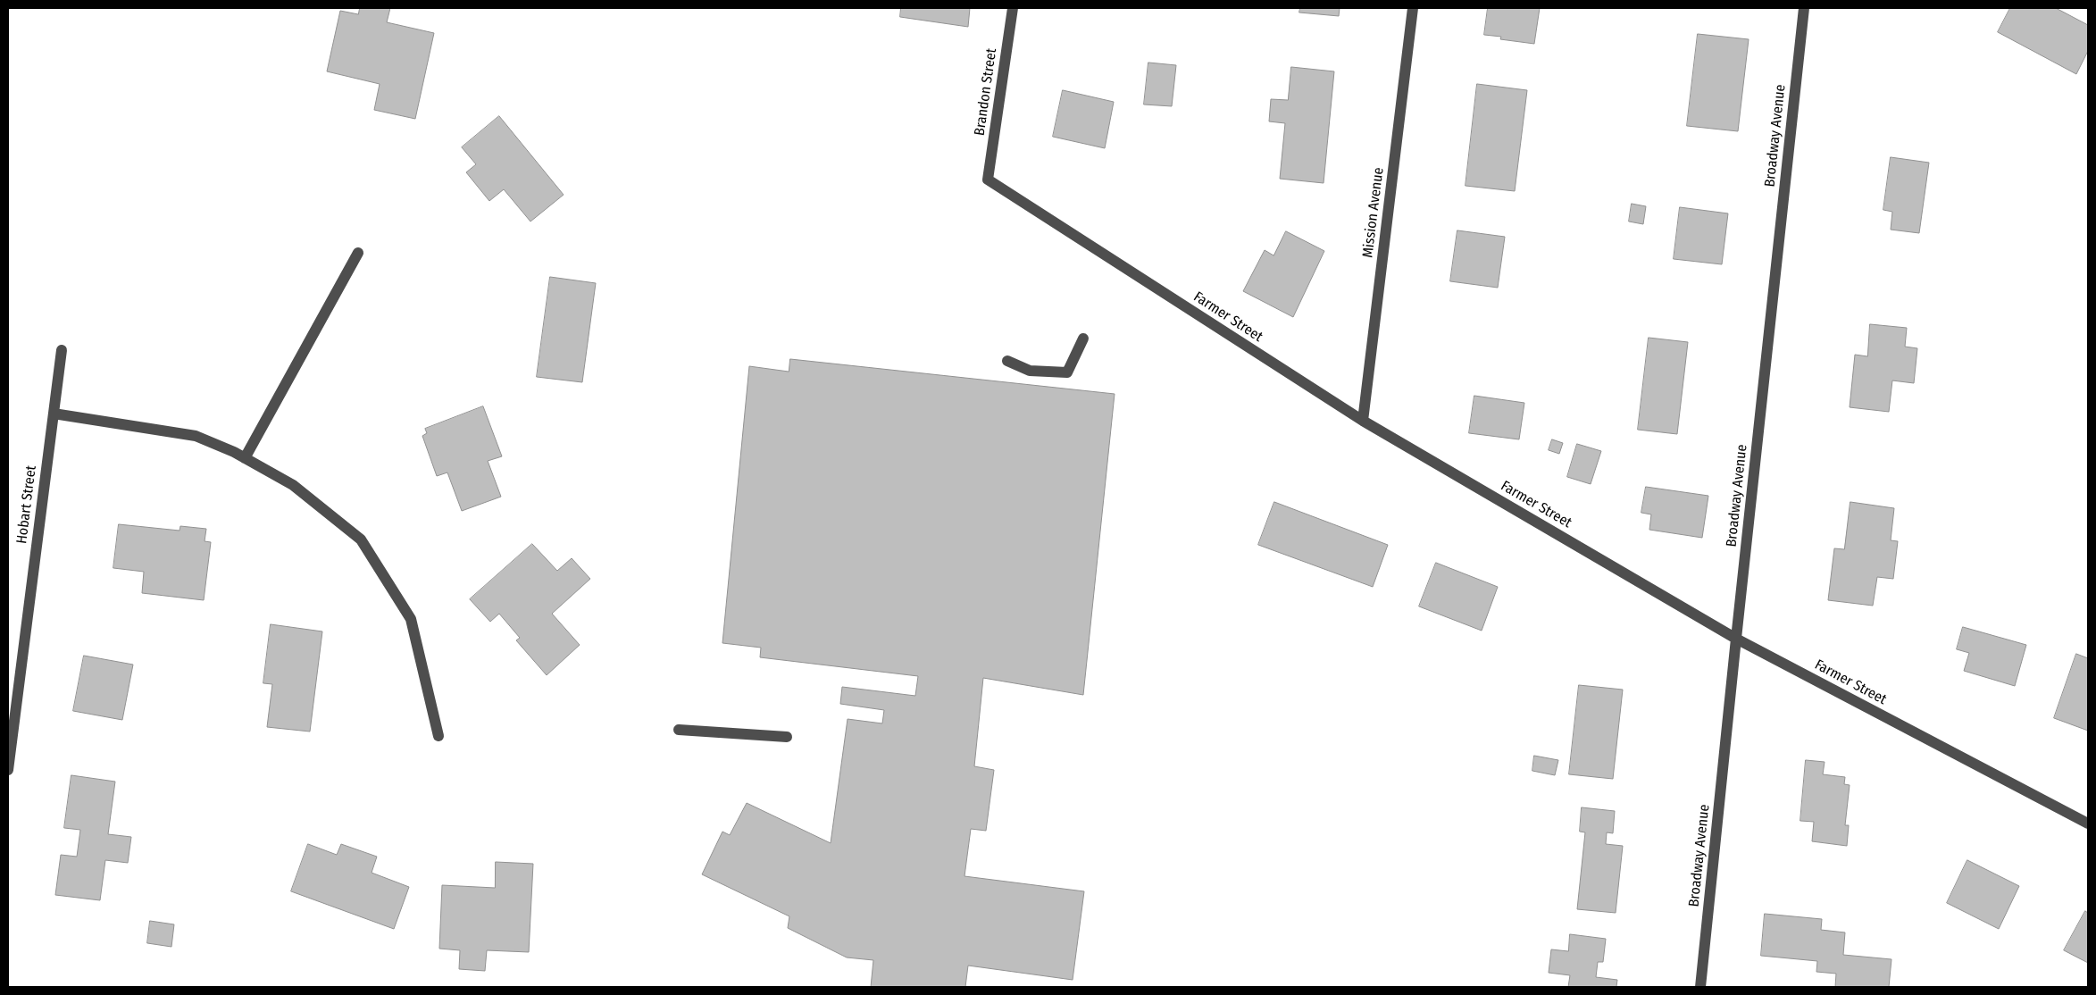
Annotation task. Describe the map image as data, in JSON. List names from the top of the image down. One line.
{"streets":{"street":["Brandon Street","Broadway Avenue","Mission Avenue","Farmer Street","Hobart Street"]},"crossings":[["Brandon Street","Farmer Street"],["Broadway Avenue","Farmer Street"],["Mission Avenue","Farmer Street"]]}
